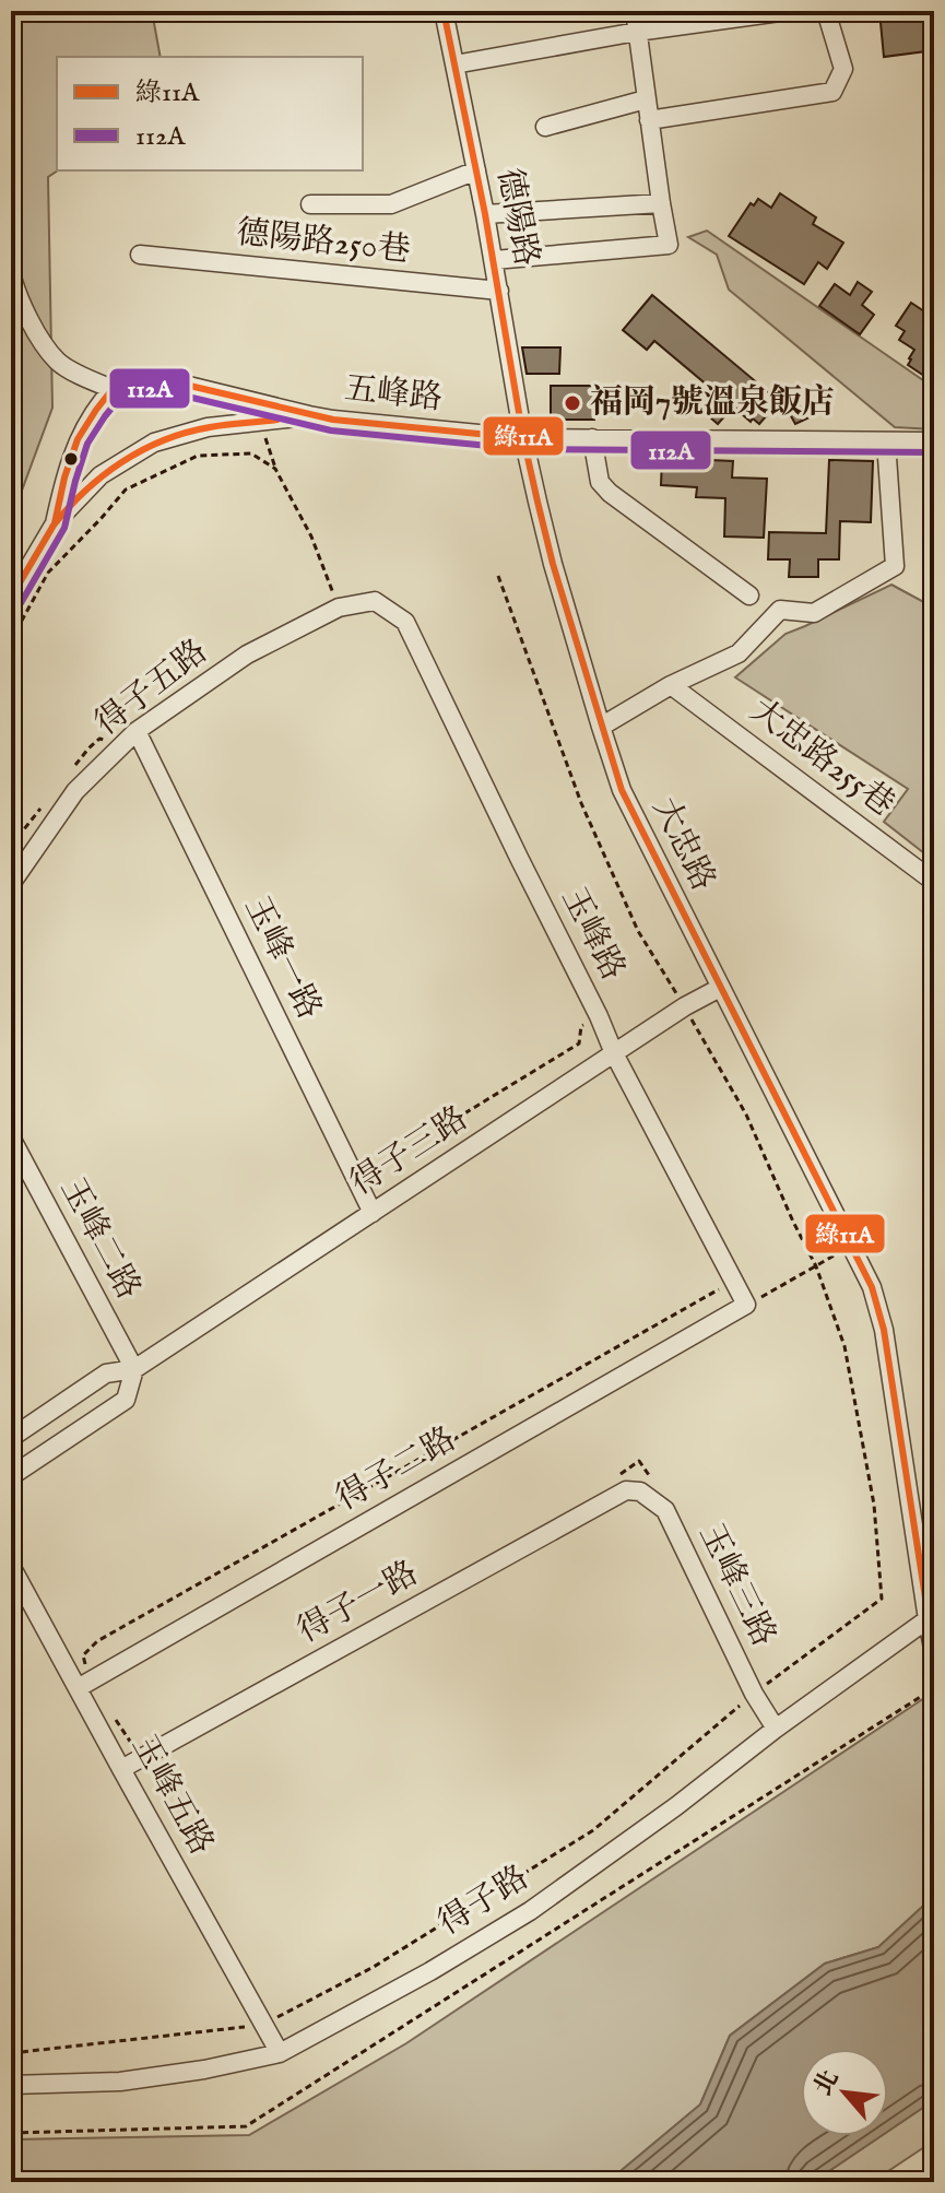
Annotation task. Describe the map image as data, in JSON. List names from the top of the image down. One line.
{"streets":{"street":["德陽路","德陽路250巷","五峰路","得子五路","大忠路255巷","大忠路","玉峰路","玉峰一路","得子三路","玉峰二路","得子二路","玉峰三路","得子一路","玉峰五路","得子路"]},"crossings":[["德陽路","德陽路250巷"],["德陽路","五峰路"],["德陽路","大忠路"],["五峰路","大忠路"],["得子五路","玉峰路"],["得子五路","玉峰一路"],["大忠路","得子三路"],["大忠路","得子路"],["玉峰路","得子三路"],["玉峰路","得子二路"],["玉峰一路","得子三路"],["得子三路","玉峰二路"],["得子二路","玉峰五路"],["玉峰三路","得子一路"],["玉峰三路","得子路"],["得子一路","玉峰五路"],["玉峰五路","得子路"]],"places":["福岡7號溫泉飯店"],"lines":["transit line 綠11A","transit line 112A"],"legend":["綠11A","112A"],"north":"top left"}
